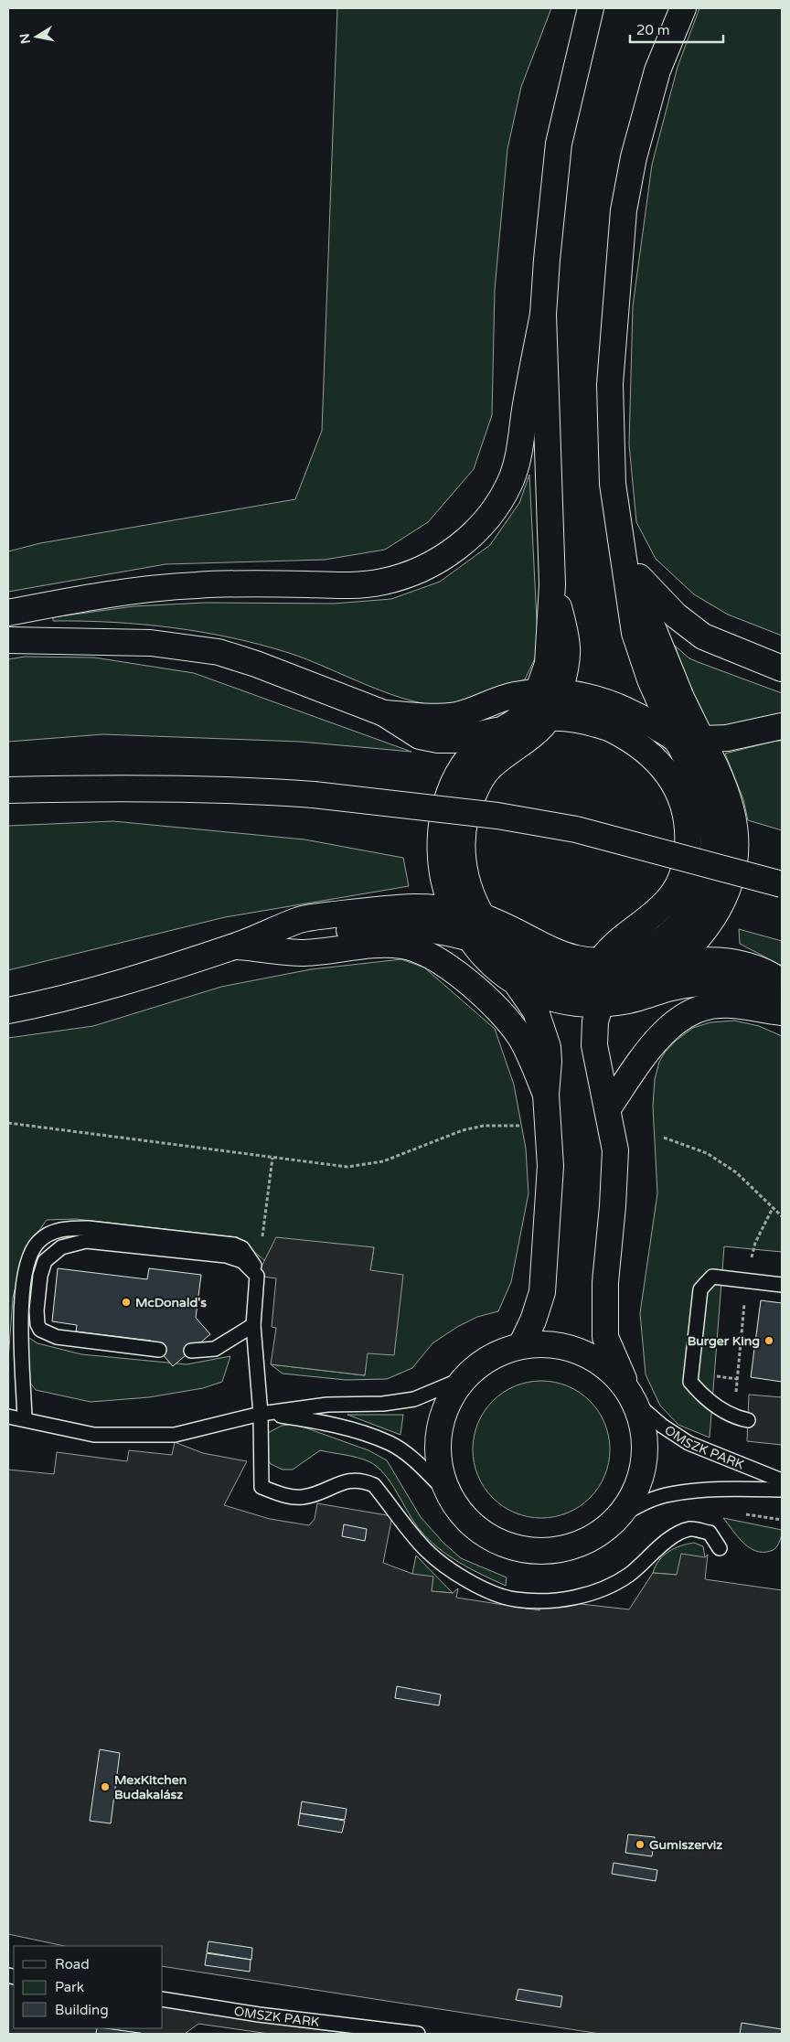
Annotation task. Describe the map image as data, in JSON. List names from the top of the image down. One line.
{"streets":{"lane":["OMSZK PARK"]},"places":["McDonald's","Burger King","MexKitchen Budakalász","Gumiszerviz"],"legend":["Road","Park","Building"],"scale_bar":"20 m","north":"left"}
